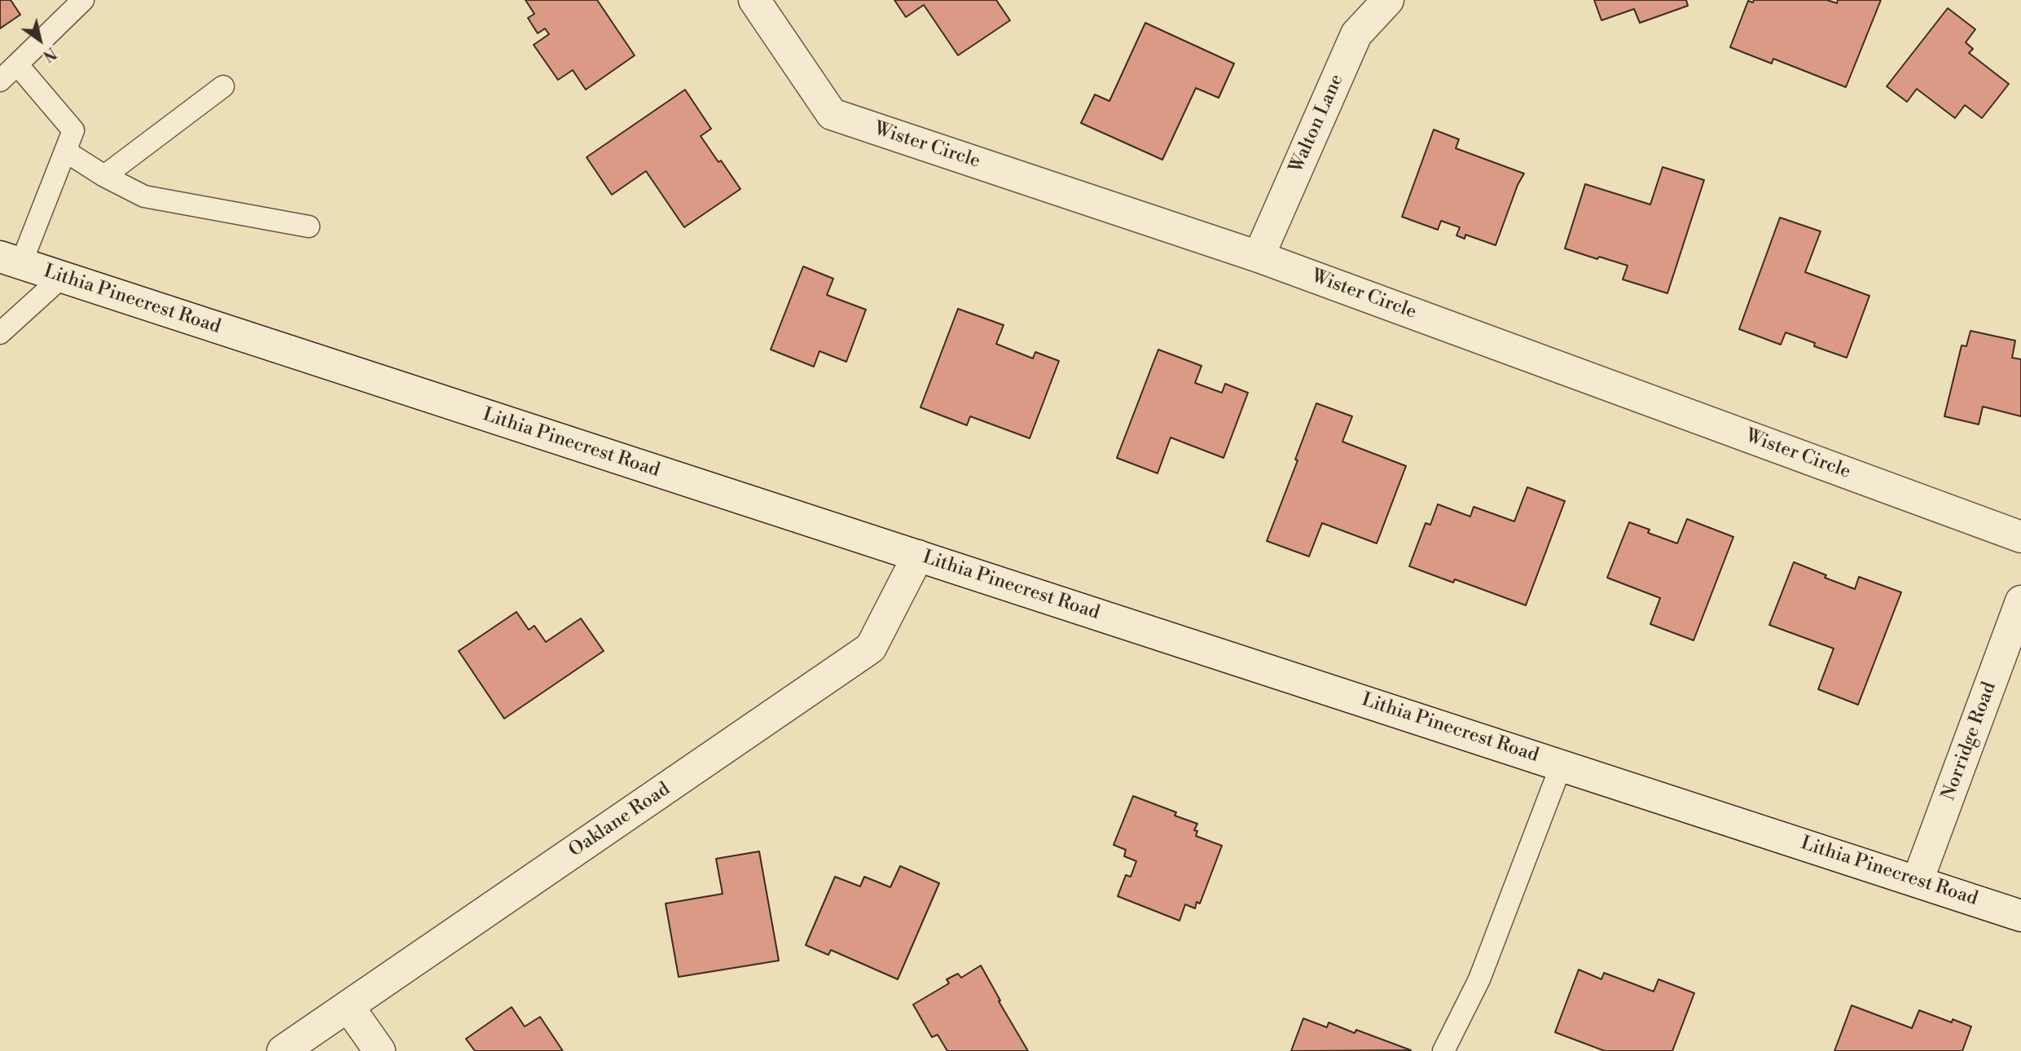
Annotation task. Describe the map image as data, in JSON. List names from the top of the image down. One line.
{"streets":{"street":["Walton Lane","Wister Circle","Lithia Pinecrest Road","Norridge Road","Oaklane Road"]},"crossings":[["Walton Lane","Wister Circle"],["Lithia Pinecrest Road","Norridge Road"],["Lithia Pinecrest Road","Oaklane Road"]],"north":"bottom right"}
